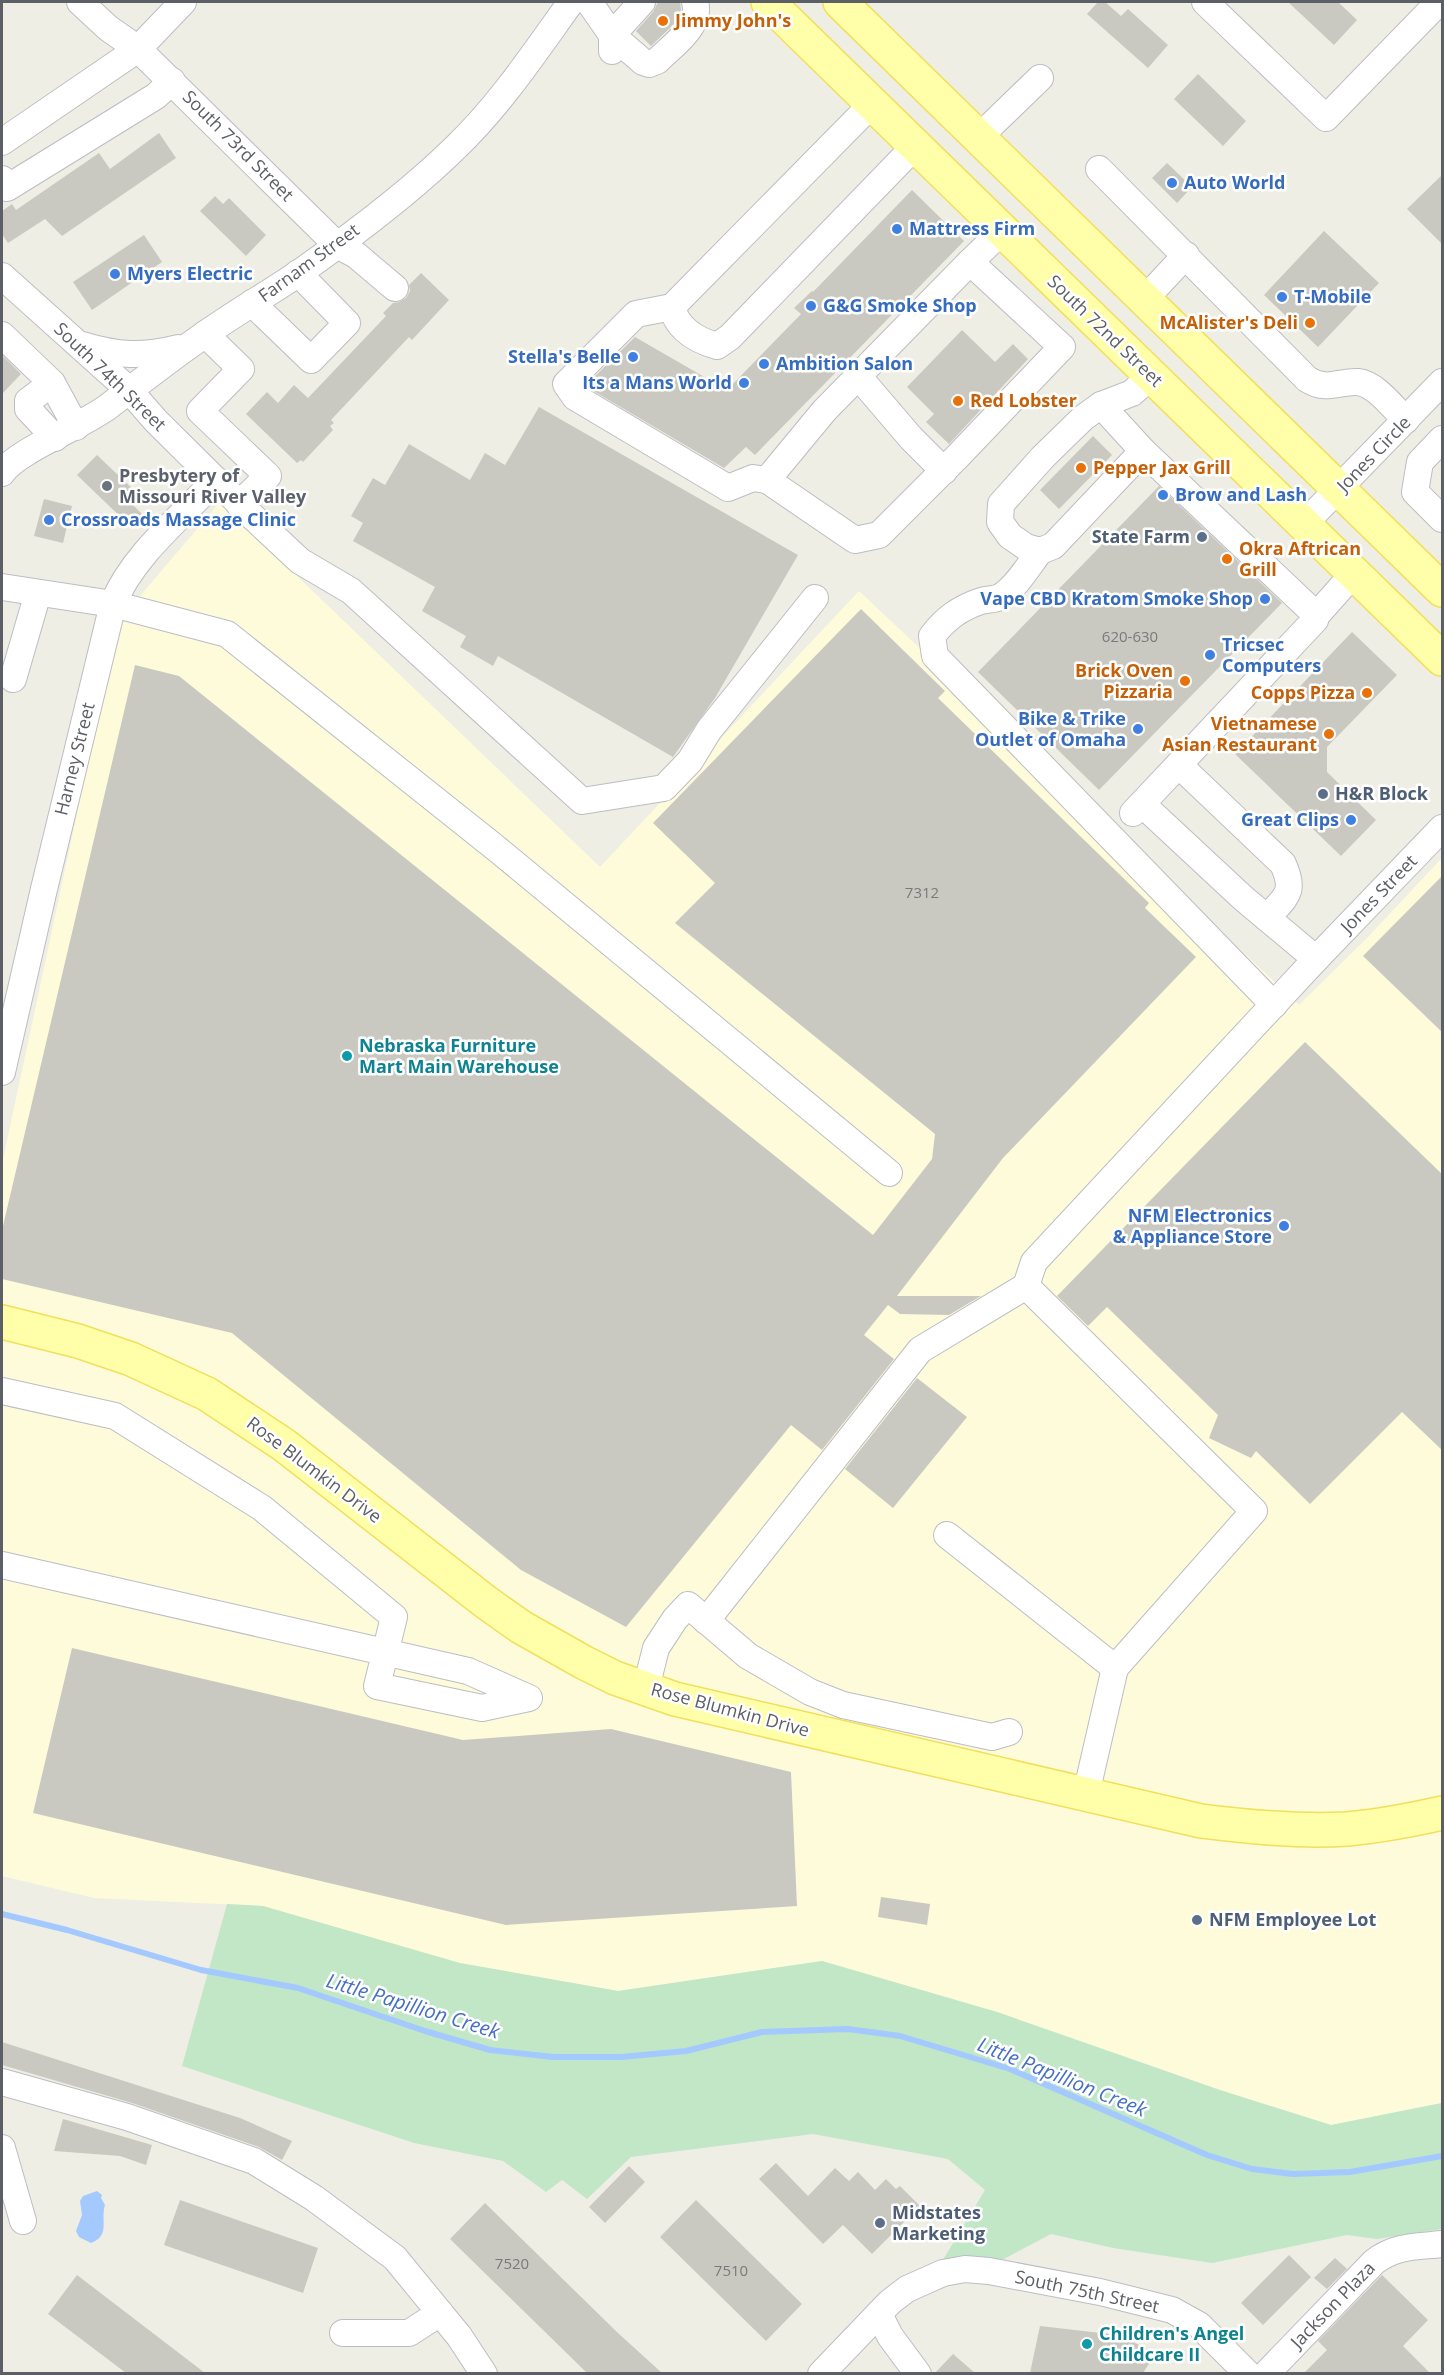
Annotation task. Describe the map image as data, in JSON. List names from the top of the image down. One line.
{"streets":{"main road":["South 72nd Street","Rose Blumkin Drive"],"street":["South 73rd Street","Farnam Street","South 74th Street","Jones Circle","Harney Street","Jones Street","South 75th Street","Jackson Plaza"]},"crossings":[["South 73rd Street","Farnam Street"],["Farnam Street","South 74th Street"],["South 72nd Street","Jones Circle"],["South 74th Street","Harney Street"]],"water":["Little Papillion Creek"],"places":["Jimmy John's","Auto World","Mattress Firm","Myers Electric","T-Mobile","G&G Smoke Shop","McAlister's Deli","Stella's Belle","Ambition Salon","Its a Mans World","Red Lobster","Pepper Jax Grill","Presbytery of Missouri River Valley","Brow and Lash","Crossroads Massage Clinic","State Farm","Okra Aftrican Grill","Vape CBD Kratom Smoke Shop","Tricsec Computers","Brick Oven Pizzaria","Copps Pizza","Bike & Trike Outlet of Omaha","Vietnamese Asian Restaurant","H&R Block","Great Clips","Nebraska Furniture Mart Main Warehouse","NFM Electronics & Appliance Store","NFM Employee Lot","Midstates Marketing","Children's Angel Childcare II"],"house_numbers":["620-630","7312","7520","7510"]}
